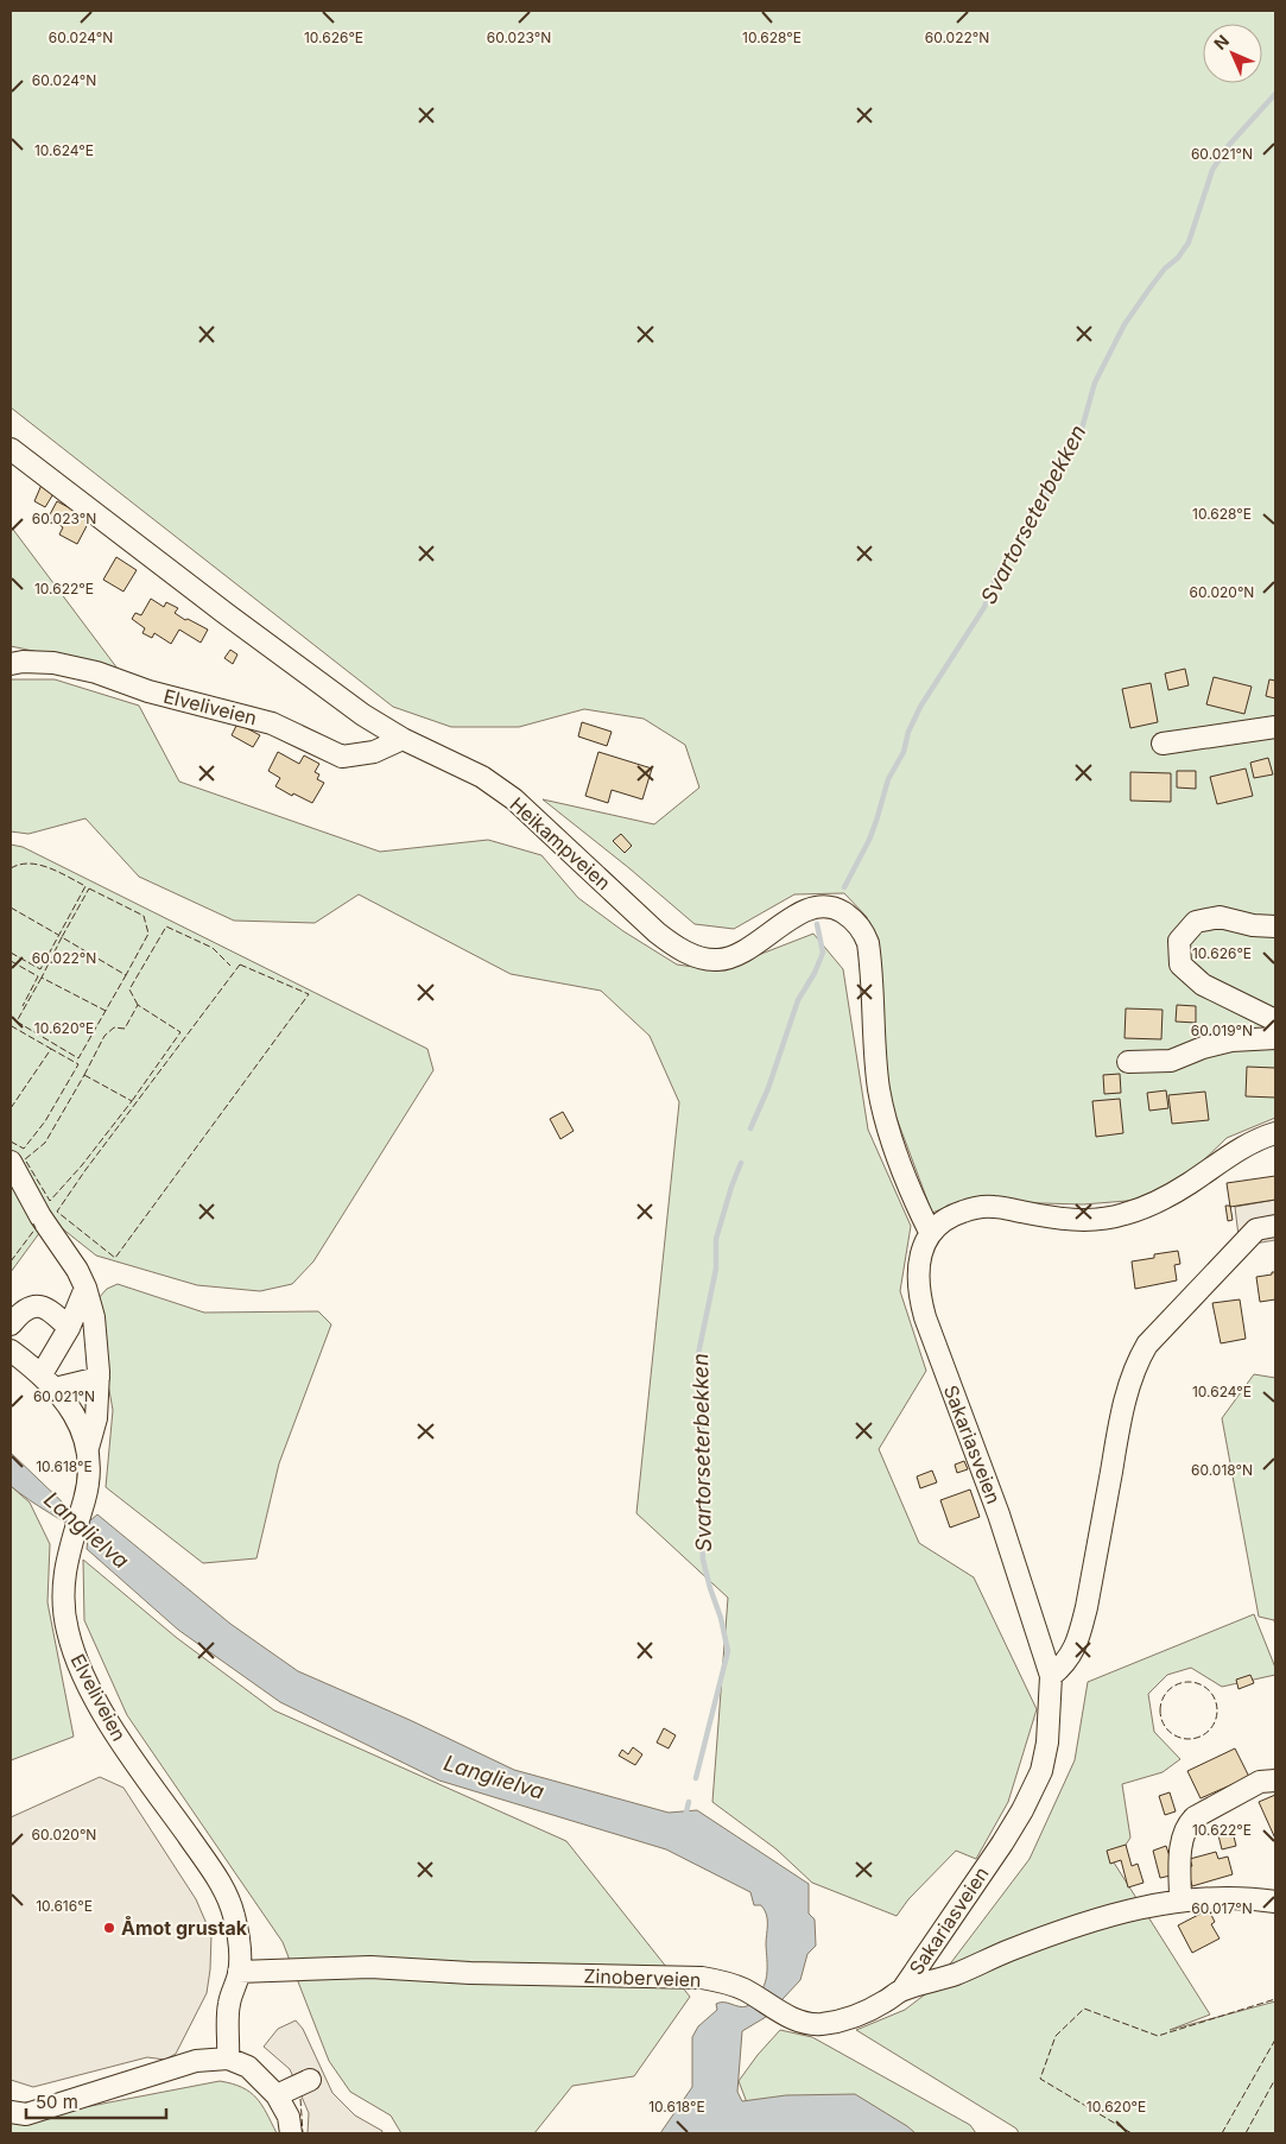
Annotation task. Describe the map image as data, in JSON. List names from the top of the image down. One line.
{"streets":{"street":["Elveliveien","Heikampveien","Sakariasveien","Zinoberveien"]},"crossings":[["Elveliveien","Heikampveien"],["Elveliveien","Zinoberveien"],["Heikampveien","Sakariasveien"],["Sakariasveien","Zinoberveien"]],"water":["Svartorseterbekken","Langlielva"],"places":["Åmot grustak"],"scale_bar":"50 m","north":"top left","coordinates":["10.626°E","60.023°N","10.628°E","60.022°N","60.024°N","10.624°E","60.021°N","10.622°E","60.020°N","10.620°E","60.019°N","10.618°E","60.018°N","10.616°E","60.017°N"]}
